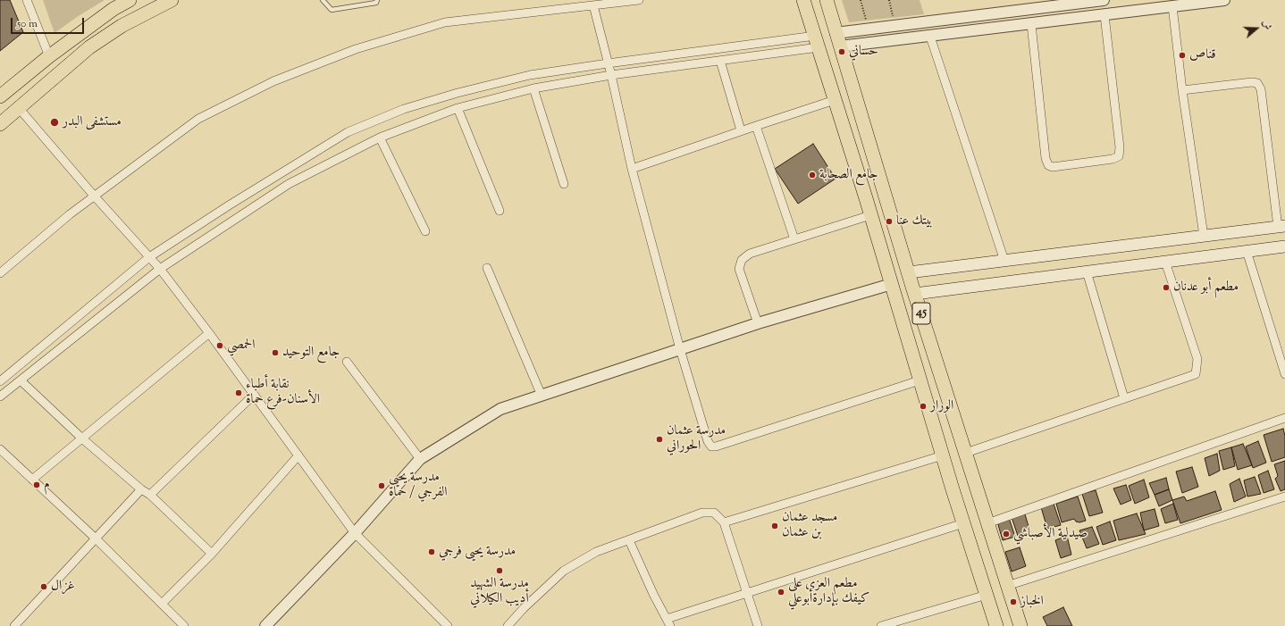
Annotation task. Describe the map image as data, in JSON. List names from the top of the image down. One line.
{"streets":{"main road":["45"]},"places":["حساني","قناص","مستشفى البدر","جامع الصحابة","بيتك عنا","مطعم أبو عدنان","الحمصي","جامع التوحيد","نقابة أطباء الأسنان-فرع حماة","الورار","مدرسة عثمان الحوراني","م","مدرسة يحيى الفرجي / حماة","مسجد عثمان بن عثمان","صيدلية الأصباشي","مدرسة يحيى فرجي","مدرسة الشهيد أديب الكيلاني","غزال","مطعم العزي على كيفك بإدارةأبوعلي","الخباز"],"scale_bar":"50 m","north":"right"}
